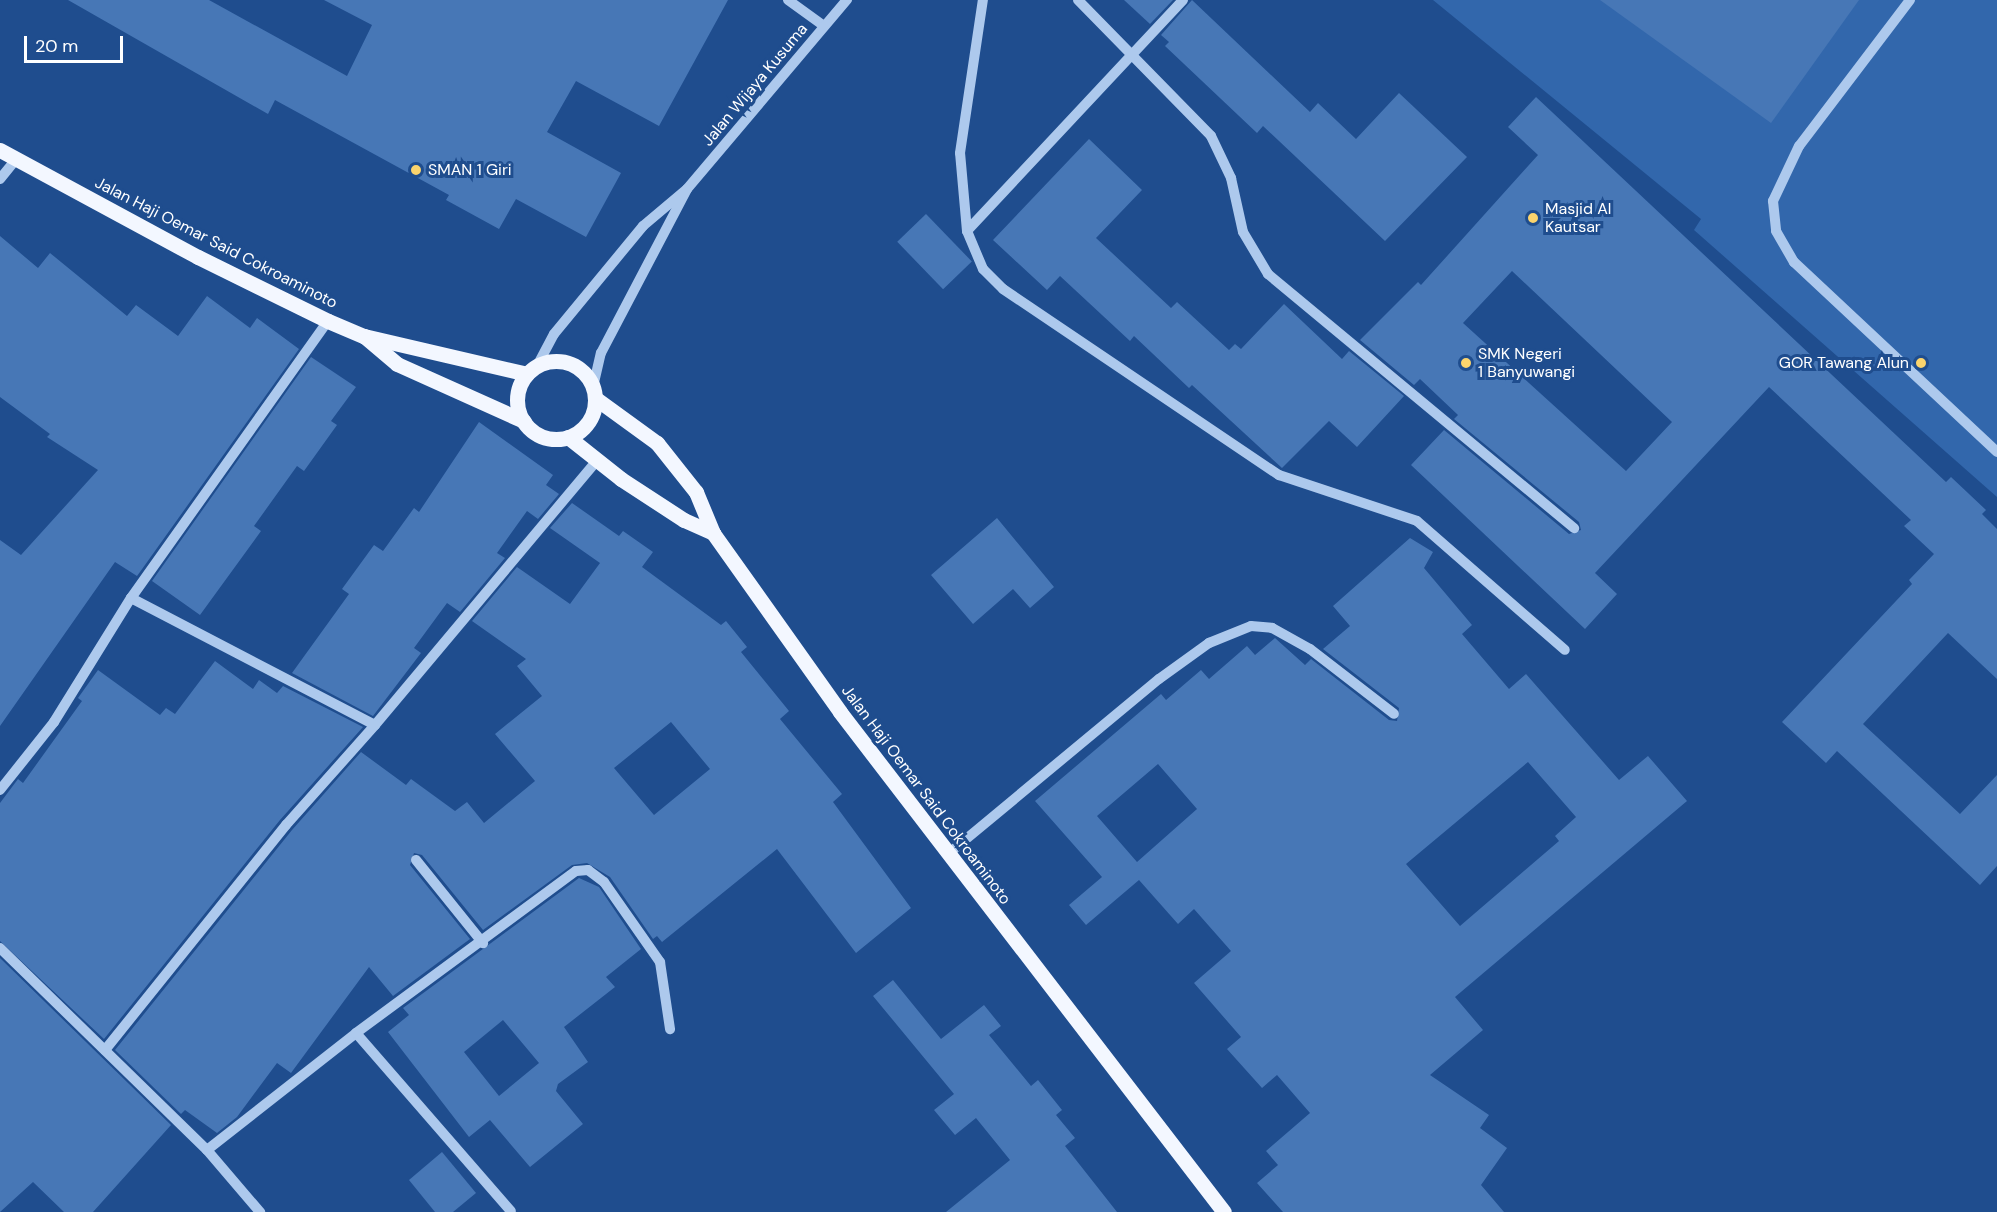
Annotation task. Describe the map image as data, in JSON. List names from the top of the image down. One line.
{"streets":{"main road":["Jalan Haji Oemar Said Cokroaminoto"],"street":["Jalan Wijaya Kusuma"]},"places":["SMAN 1 Giri","Masjid Al Kautsar","SMK Negeri 1 Banyuwangi","GOR Tawang Alun"],"scale_bar":"20 m"}
